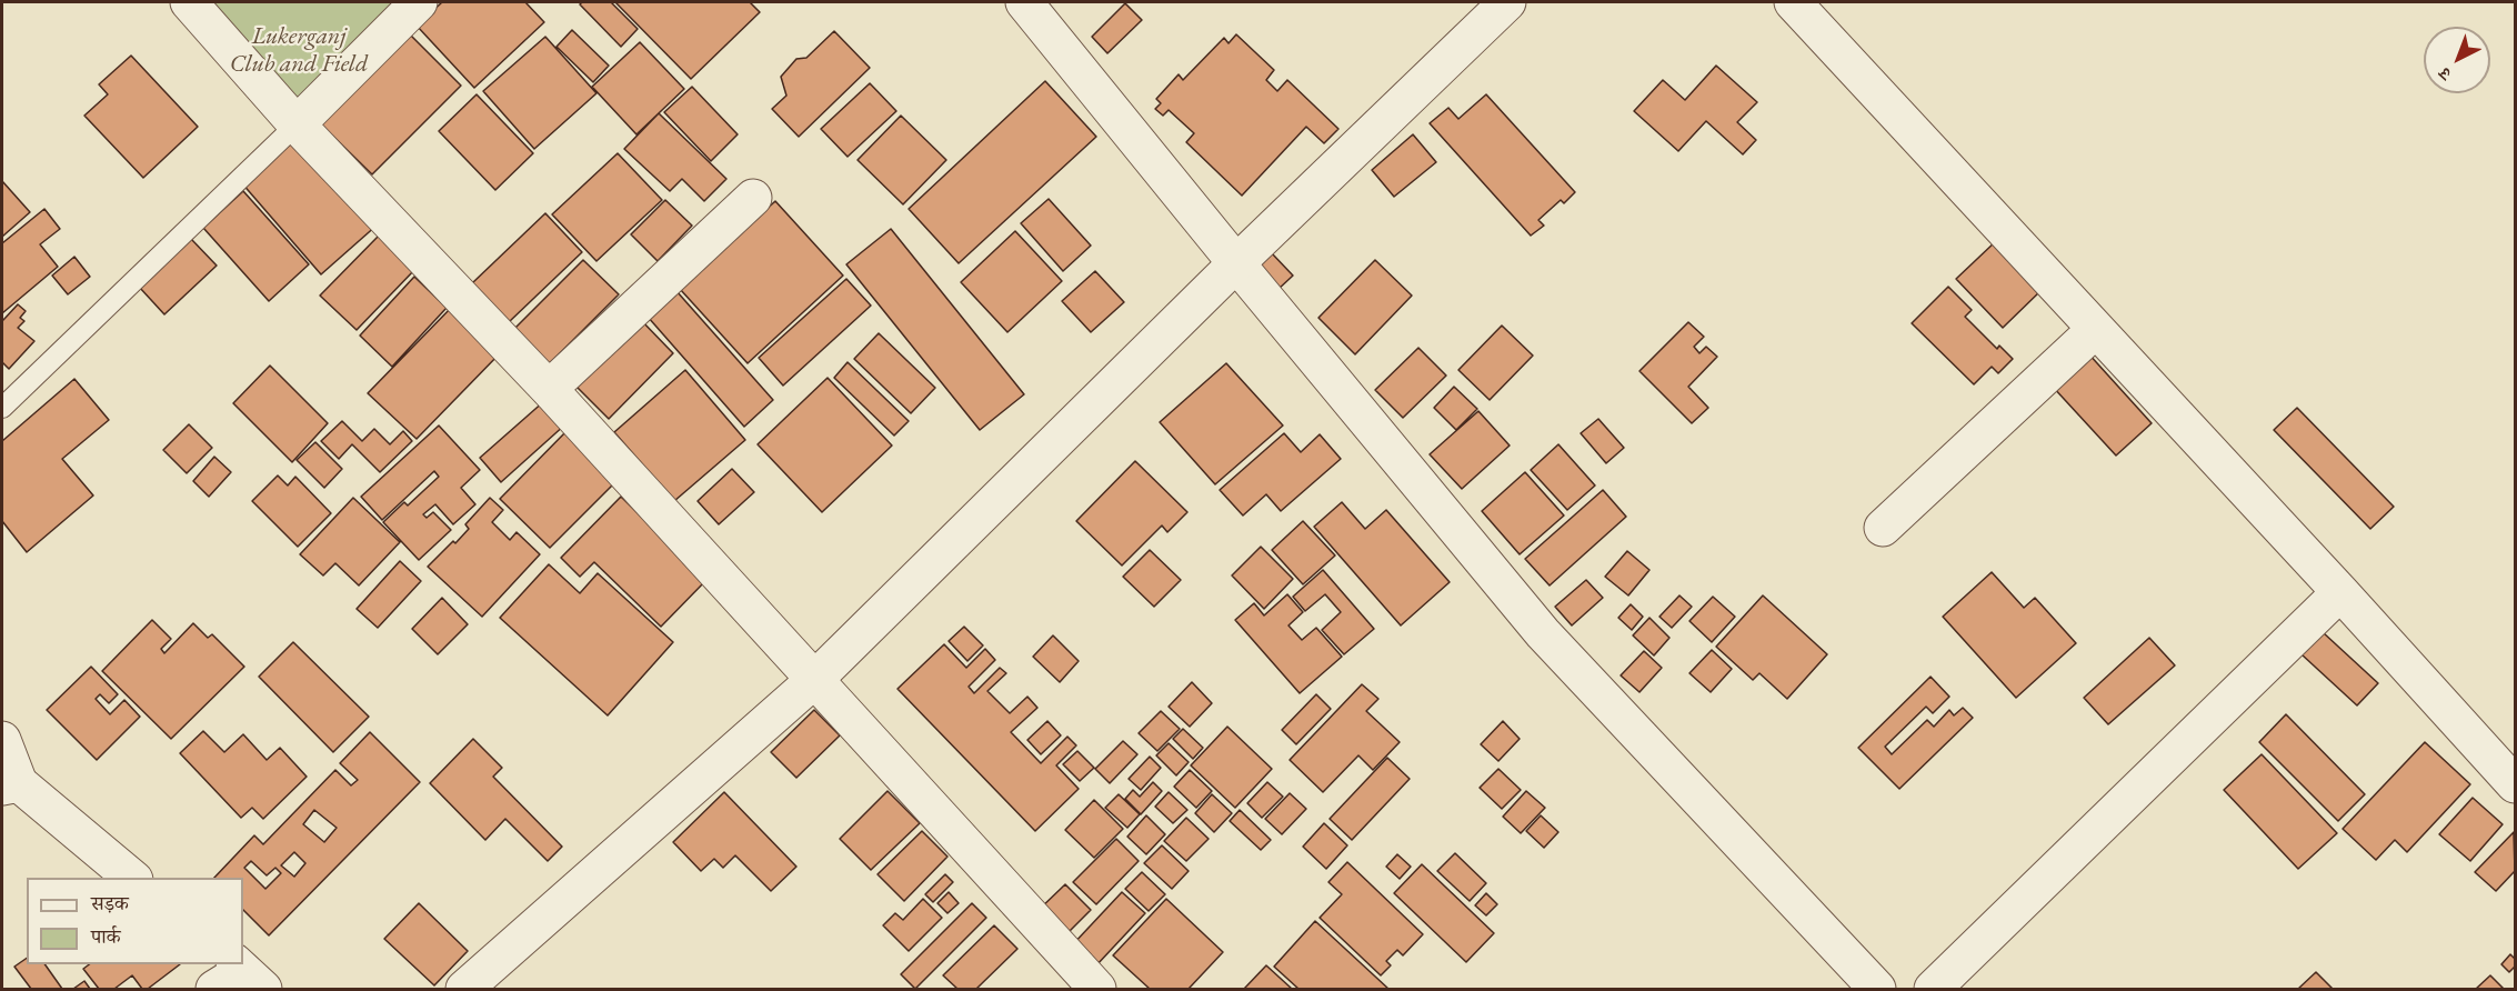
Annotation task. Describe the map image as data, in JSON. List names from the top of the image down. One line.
{"parks":["Lukerganj Club and Field"],"legend":["सड़क","पार्क"],"north":"bottom left"}
